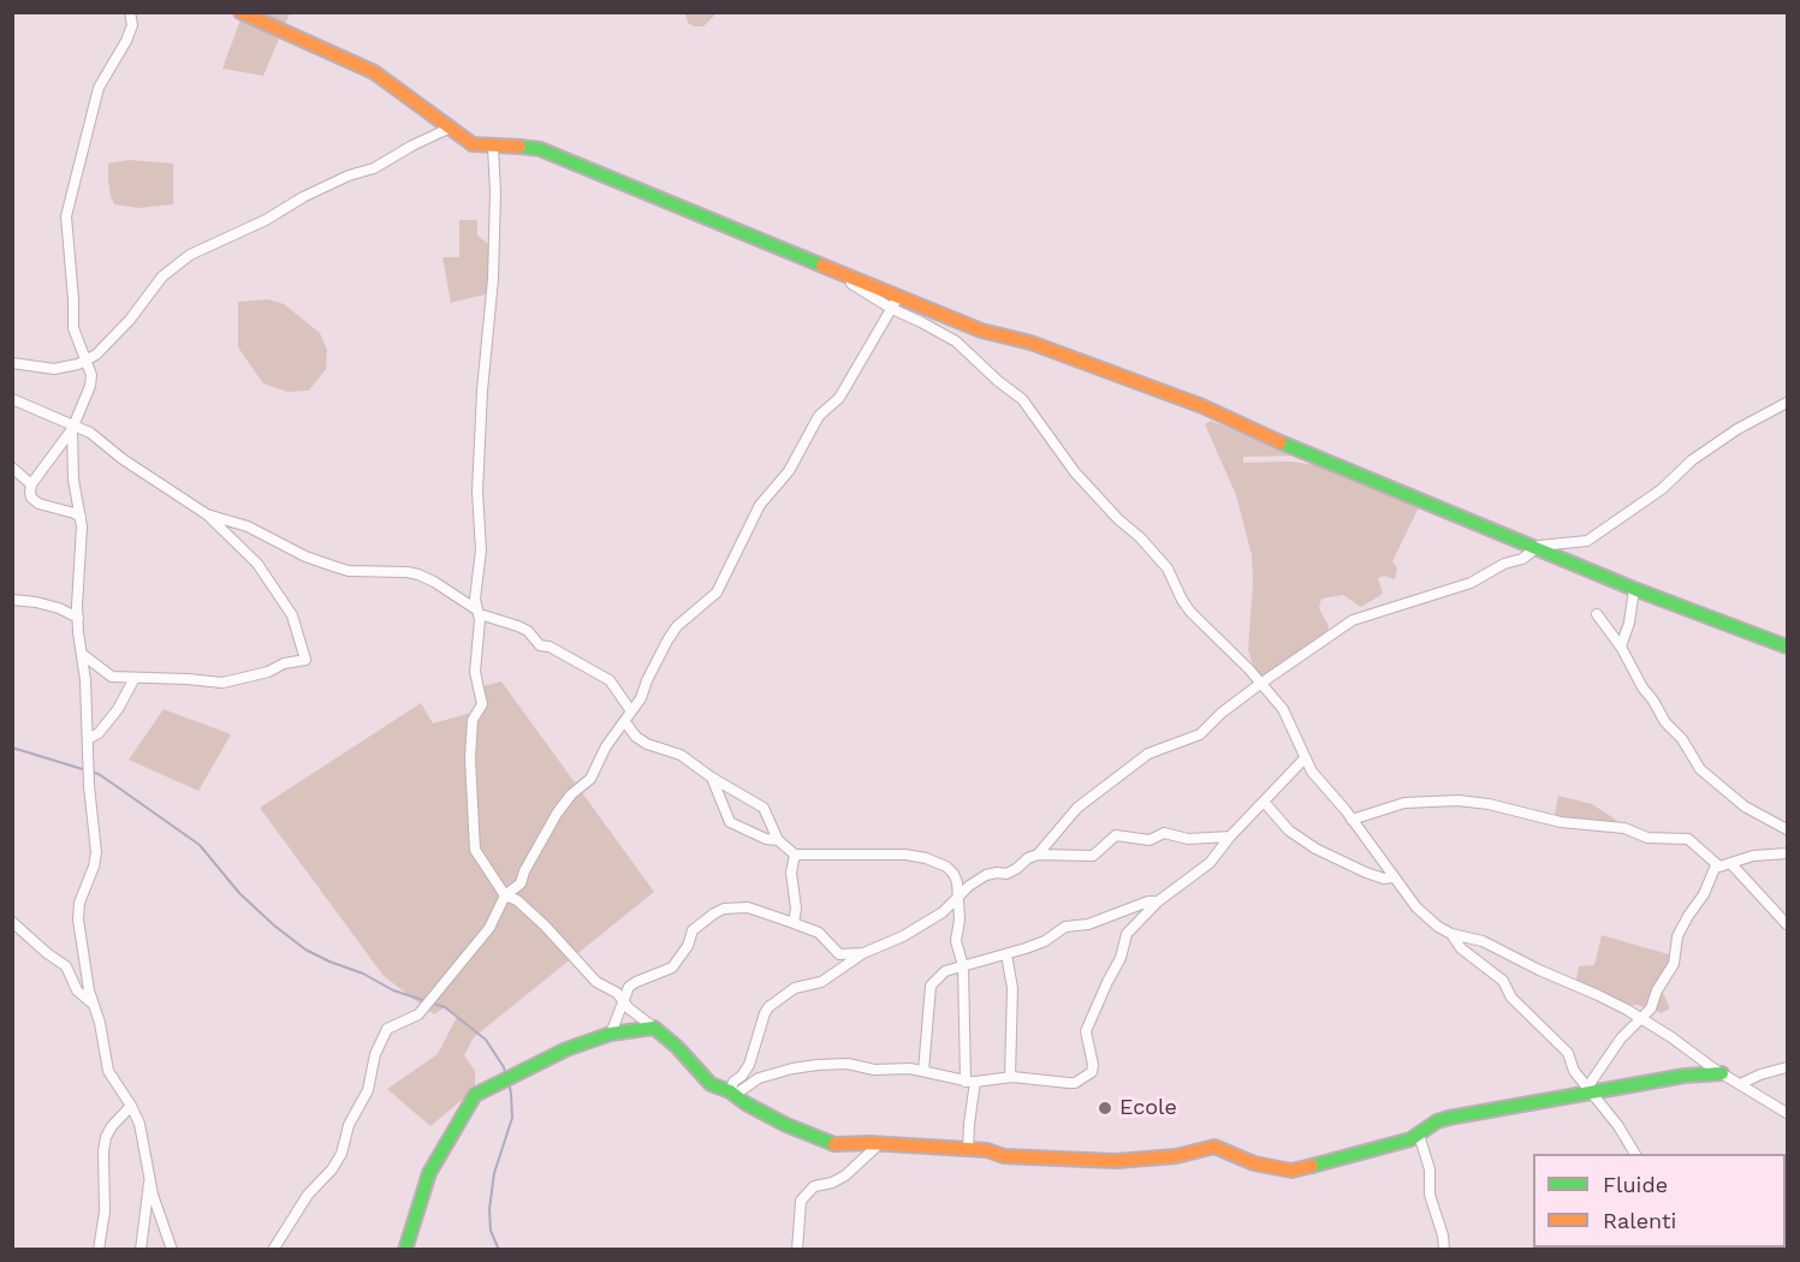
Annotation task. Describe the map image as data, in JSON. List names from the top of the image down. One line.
{"places":["Ecole"],"legend":["Fluide","Ralenti"]}
